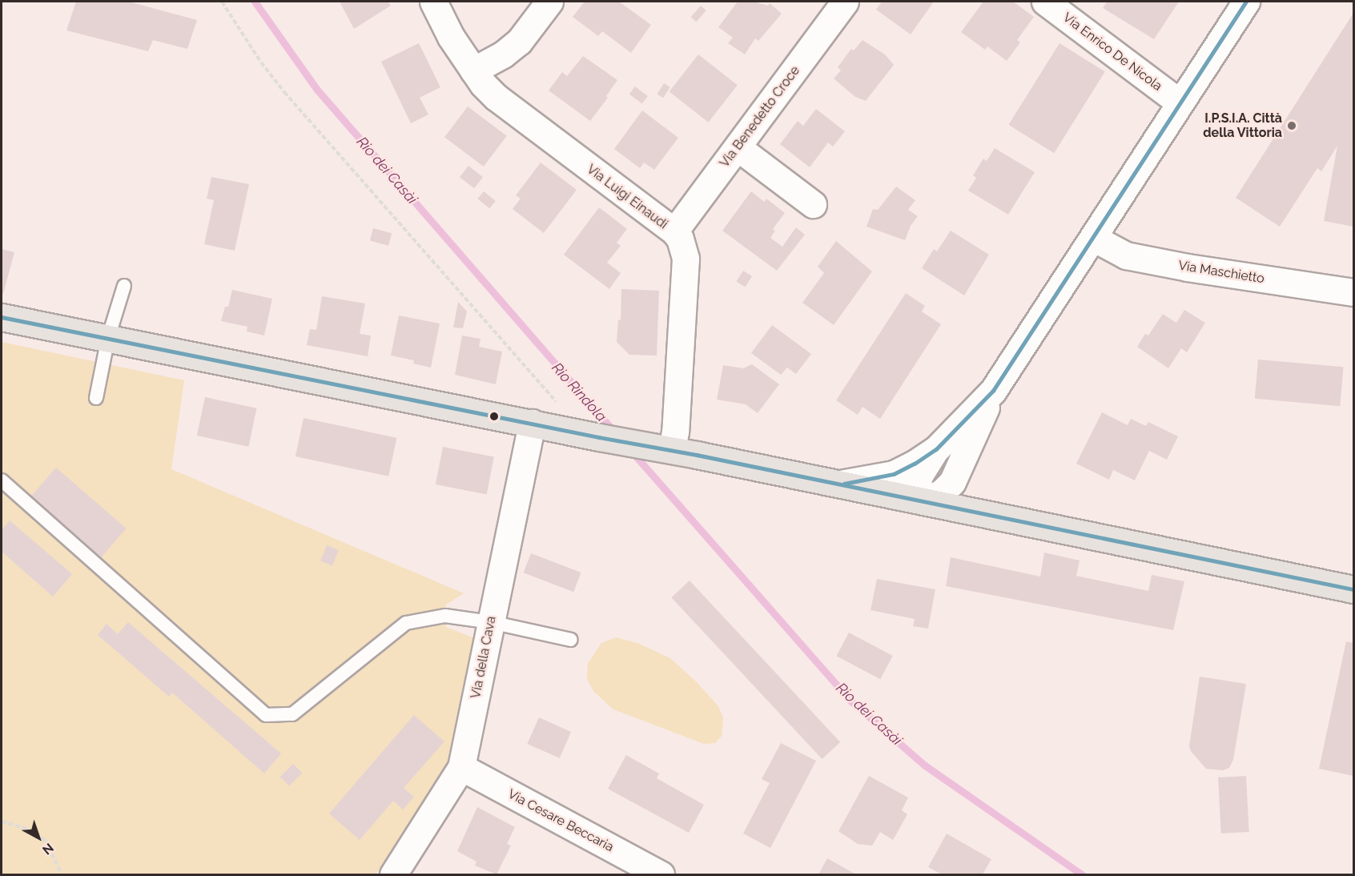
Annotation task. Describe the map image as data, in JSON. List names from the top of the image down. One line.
{"streets":{"street":["Via Enrico De Nicola","Via Benedetto Croce","Via Luigi Einaudi","Via Maschietto","Via della Cava","Via Cesare Beccaria"]},"crossings":[["Via Benedetto Croce","Via Luigi Einaudi"],["Via della Cava","Via Cesare Beccaria"]],"water":["Rio dei Casài","Rio Rindola"],"places":["I.P.S.I.A. Città della Vittoria"],"north":"bottom right"}
